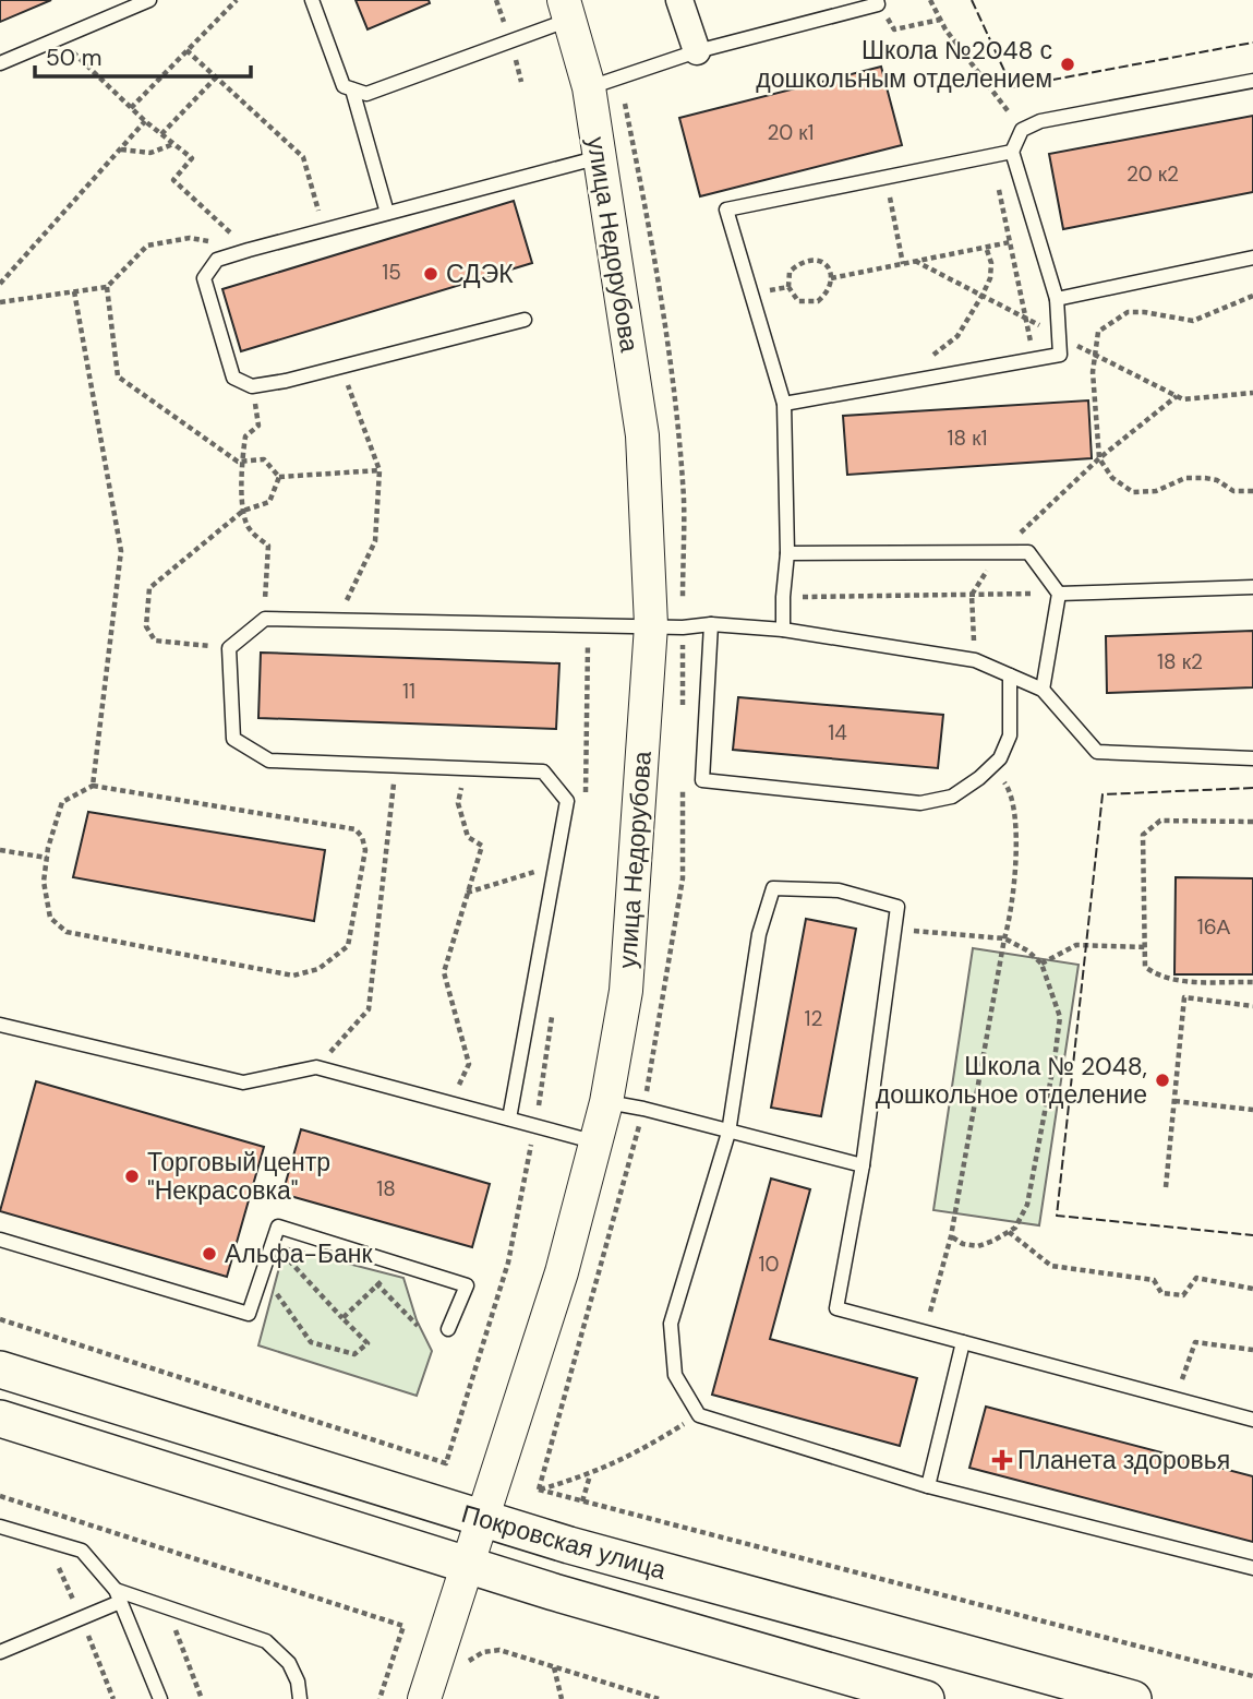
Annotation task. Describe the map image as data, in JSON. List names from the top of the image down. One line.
{"streets":{"main road":["Покровская улица"],"street":["улица Недорубова"]},"crossings":[["улица Недорубова","Покровская улица"]],"places":{"other":["Школа №2048 с дошкольным отделением","СДЭК","Школа № 2048, дошкольное отделение","Торговый центр \"Некрасовка\"","Альфа-Банк"],"health":["Планета здоровья"]},"house_numbers":["20 к1","20 к2","15","18 к1","18 к2","11","14","16А","12","18","10"],"scale_bar":"50 m"}
